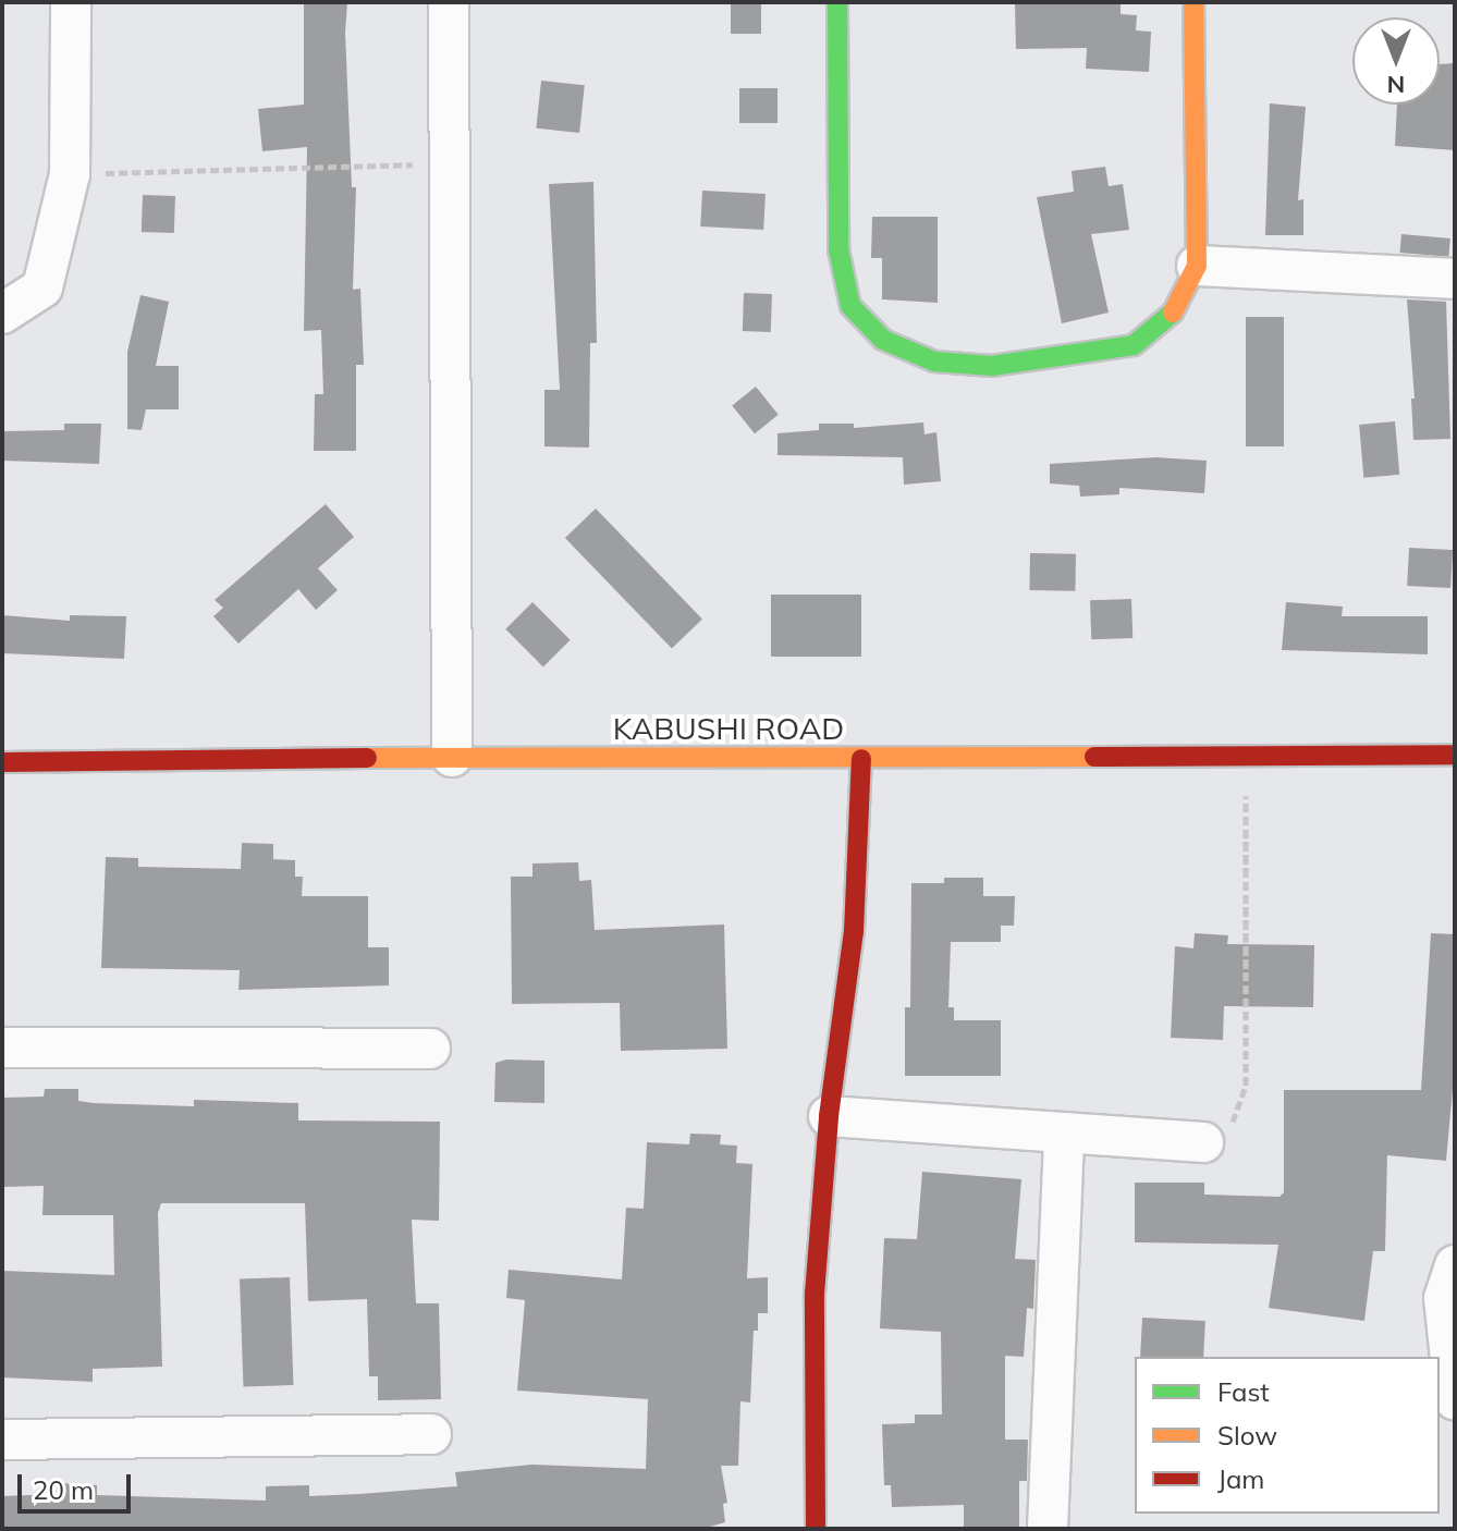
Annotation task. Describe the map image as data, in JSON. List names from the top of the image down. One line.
{"streets":{"street":["KABUSHI ROAD"]},"legend":["Fast","Slow","Jam"],"scale_bar":"20 m","north":"bottom"}
